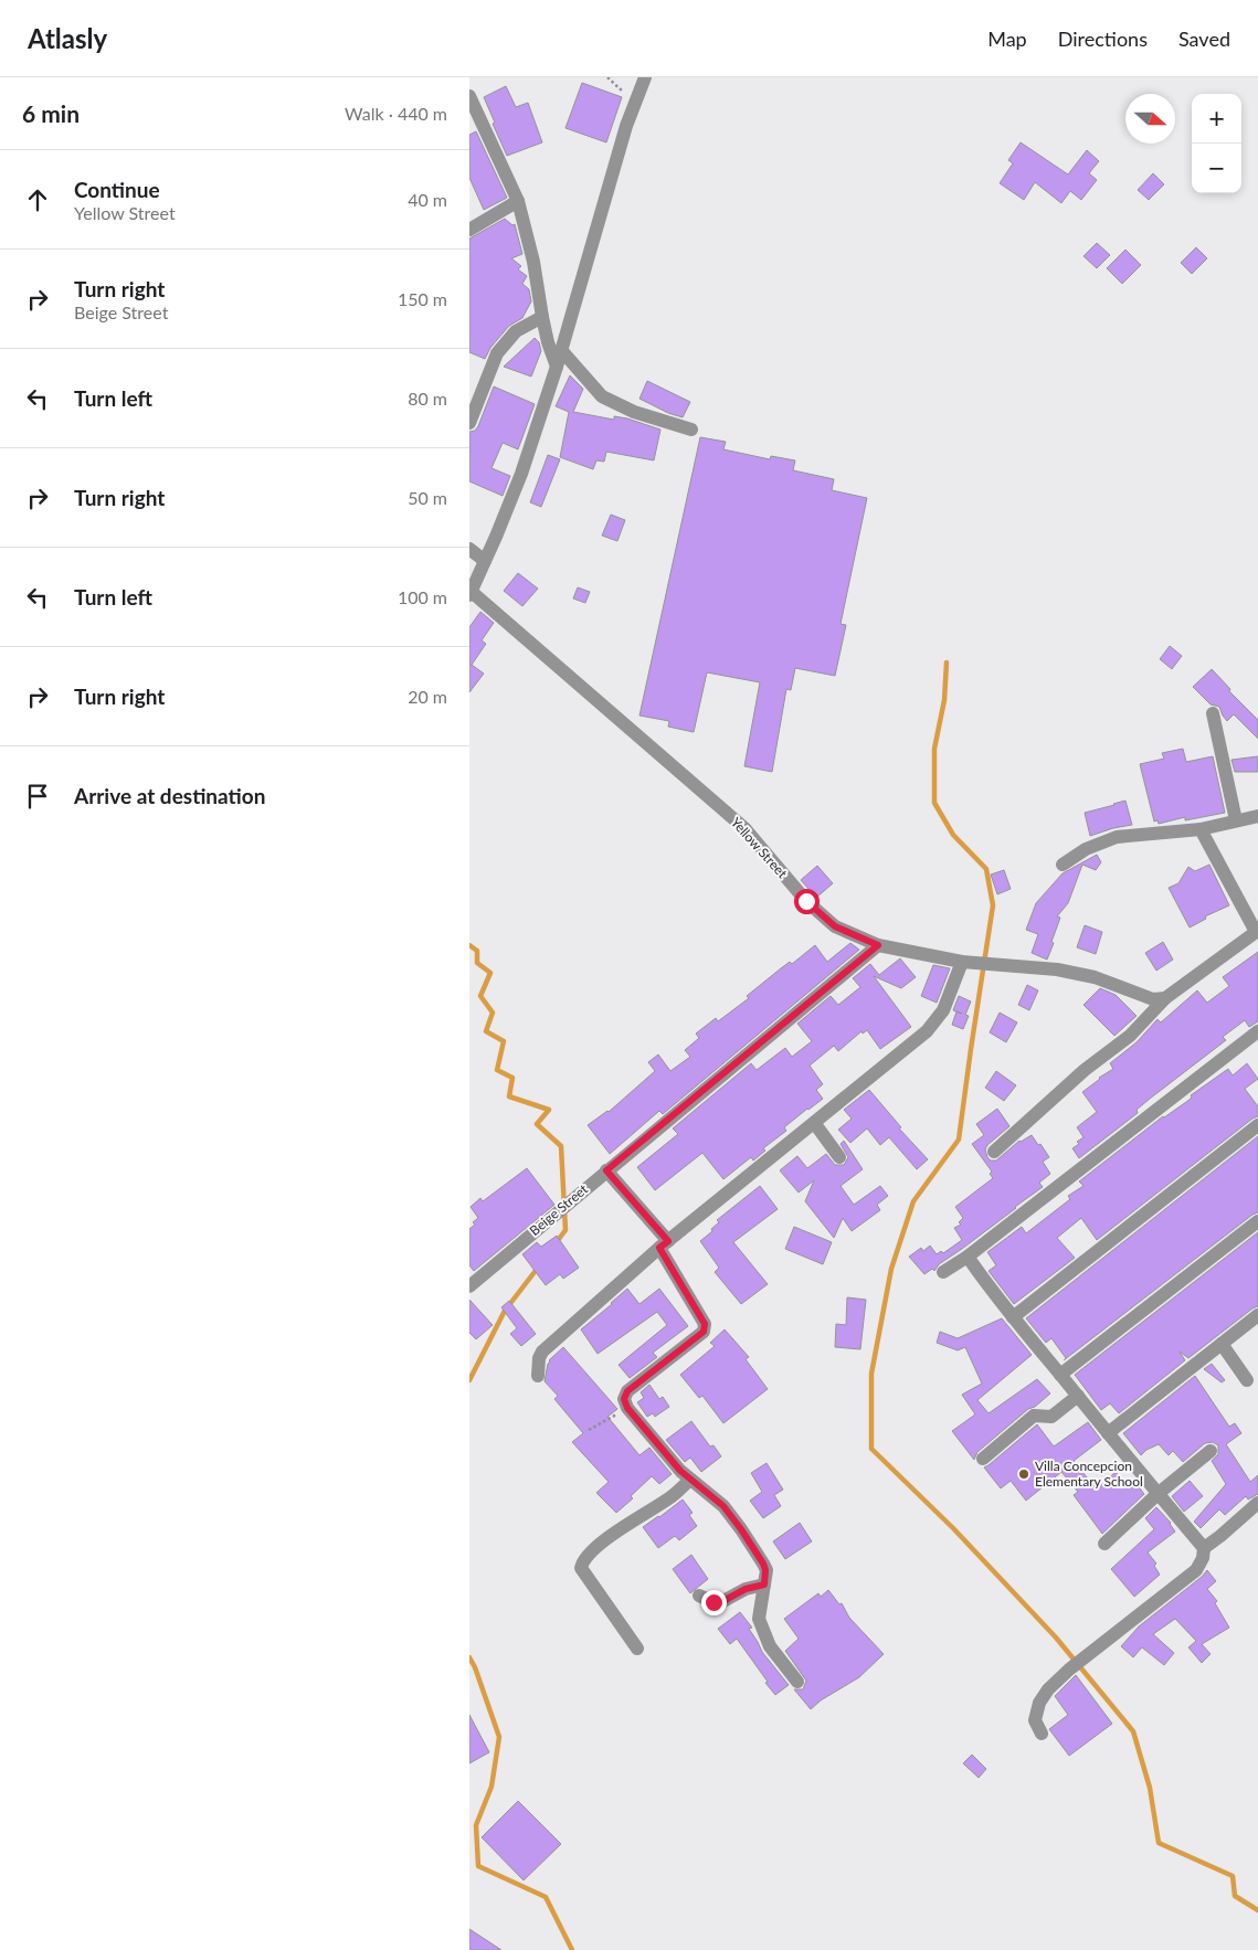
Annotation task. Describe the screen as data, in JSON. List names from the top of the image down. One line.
{"streets":{"street":["Yellow Street","Beige Street"]},"crossings":[["Yellow Street","Beige Street"]],"places":["Villa Concepcion Elementary School"],"north":"right","page":{"header":"Atlasly","nav":["Map","Directions","Saved"],"heading":["6 min","Walk · 440 m"],"map_buttons":["+","−"],"list":[["Continue","Yellow Street","40 m"],["Turn right","Beige Street","150 m"],["Turn left","80 m"],["Turn right","50 m"],["Turn left","100 m"],["Turn right","20 m"],"Arrive at destination"]}}
